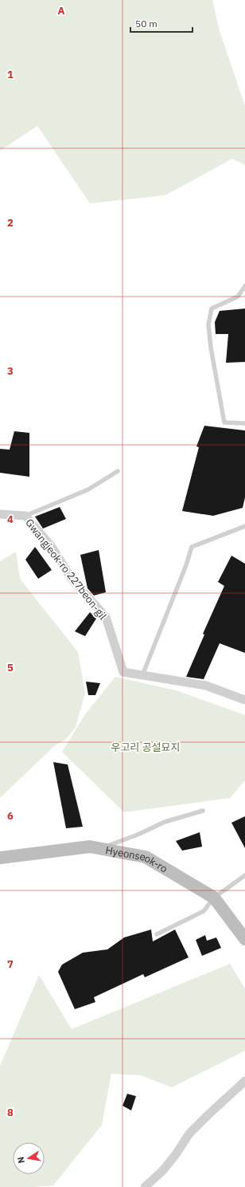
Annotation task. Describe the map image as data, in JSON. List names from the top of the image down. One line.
{"streets":{"street":["Gwangjeok-ro 227beon-gil","Hyeonseok-ro"]},"parks":["우고리 공설묘지"],"scale_bar":"50 m","north":"left","grid":{"columns":["A"],"rows":["1","2","3","4","5","6","7","8"]}}
